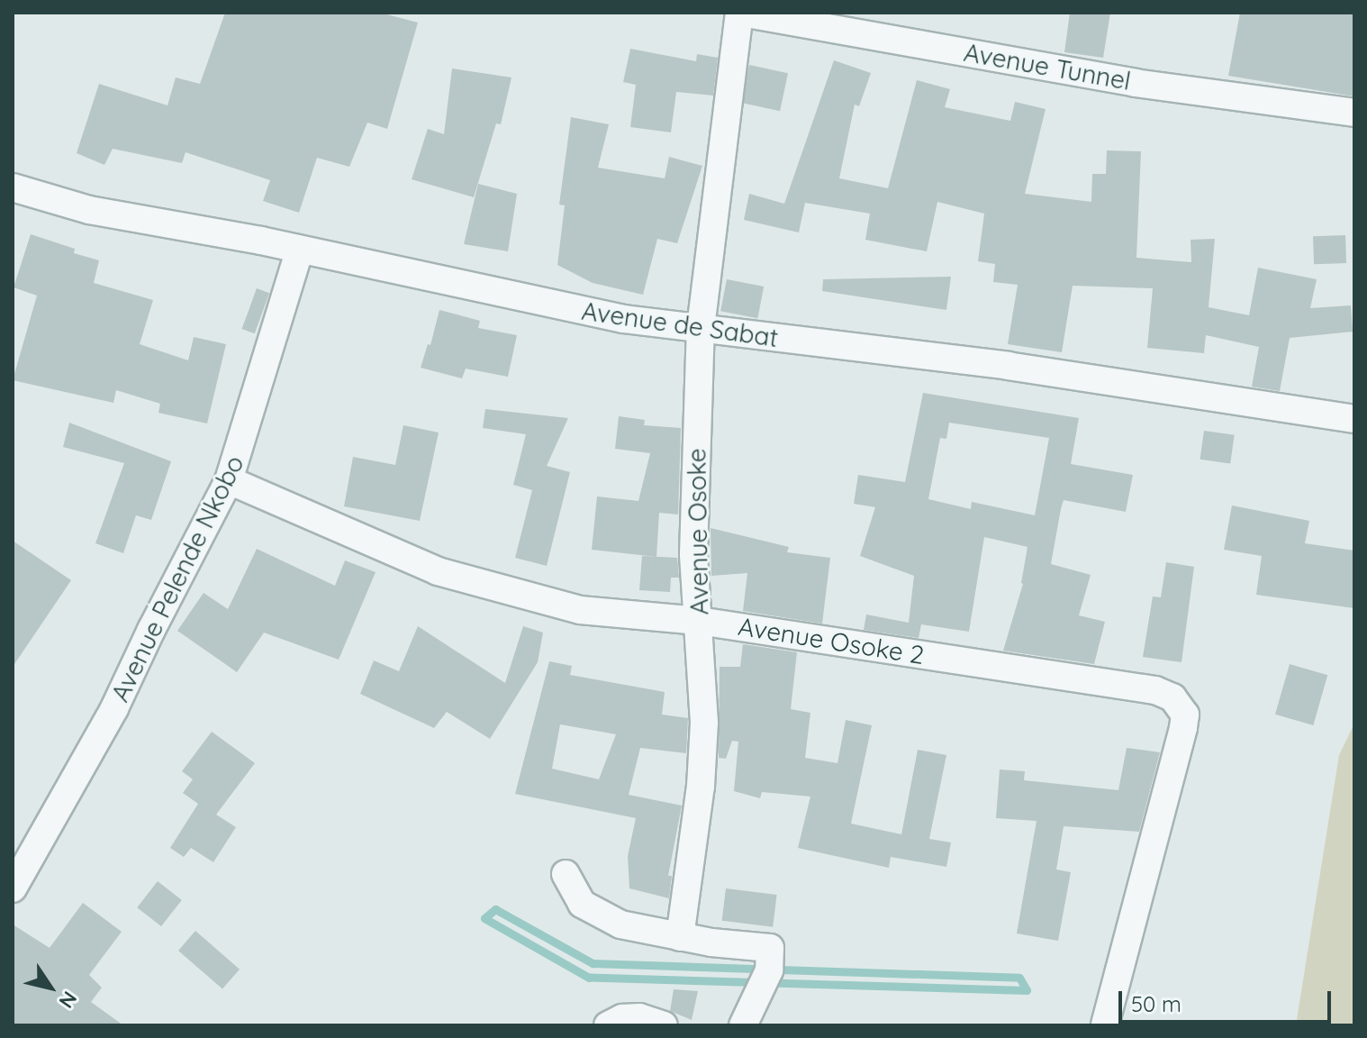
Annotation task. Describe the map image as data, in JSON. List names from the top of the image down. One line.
{"streets":{"street":["Avenue Tunnel","Avenue de Sabat","Avenue Osoke","Avenue Pelende Nkobo","Avenue Osoke 2"]},"crossings":[["Avenue Tunnel","Avenue Osoke"],["Avenue de Sabat","Avenue Osoke"],["Avenue de Sabat","Avenue Pelende Nkobo"],["Avenue Osoke","Avenue Osoke 2"],["Avenue Pelende Nkobo","Avenue Osoke 2"]],"scale_bar":"50 m","north":"bottom right"}
